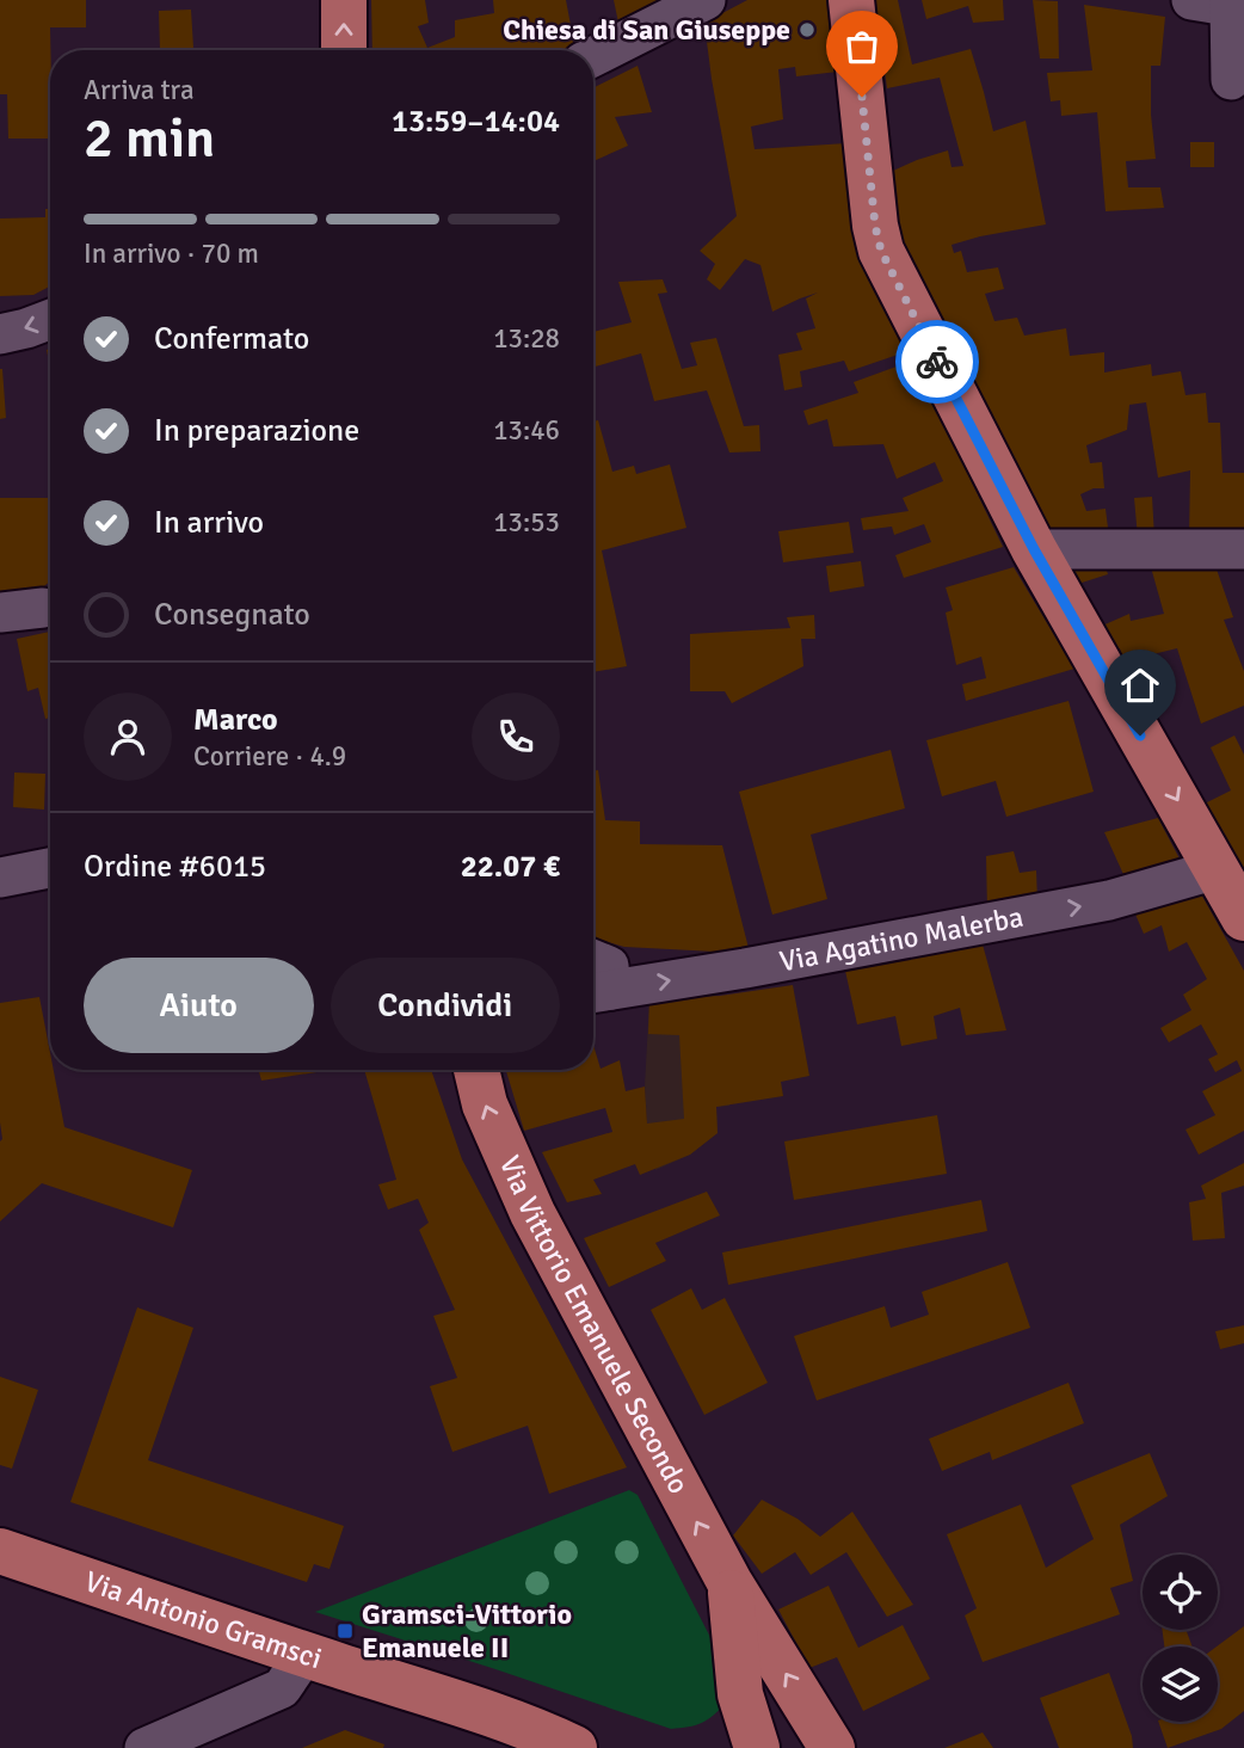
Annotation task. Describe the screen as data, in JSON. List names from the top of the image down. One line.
{"streets":{"main road":["Via Vittorio Emanuele Secondo","Via Antonio Gramsci"],"street":["Via Agatino Malerba"]},"one_way":["Via Agatino Malerba","Via Vittorio Emanuele Secondo"],"places":{"other":["Chiesa di San Giuseppe"],"transit":["Gramsci-Vittorio Emanuele II"]},"page":{"heading":["2 min","Arriva tra","13:59–14:04"],"panel":["Marco","Corriere · 4.9","Ordine #6015","22.07 €"],"bar":"In arrivo · 70 m","list":[["Confermato","13:28"],["In preparazione","13:46"],["In arrivo","13:53"],"Consegnato"],"buttons":["Aiuto","Condividi"]}}
